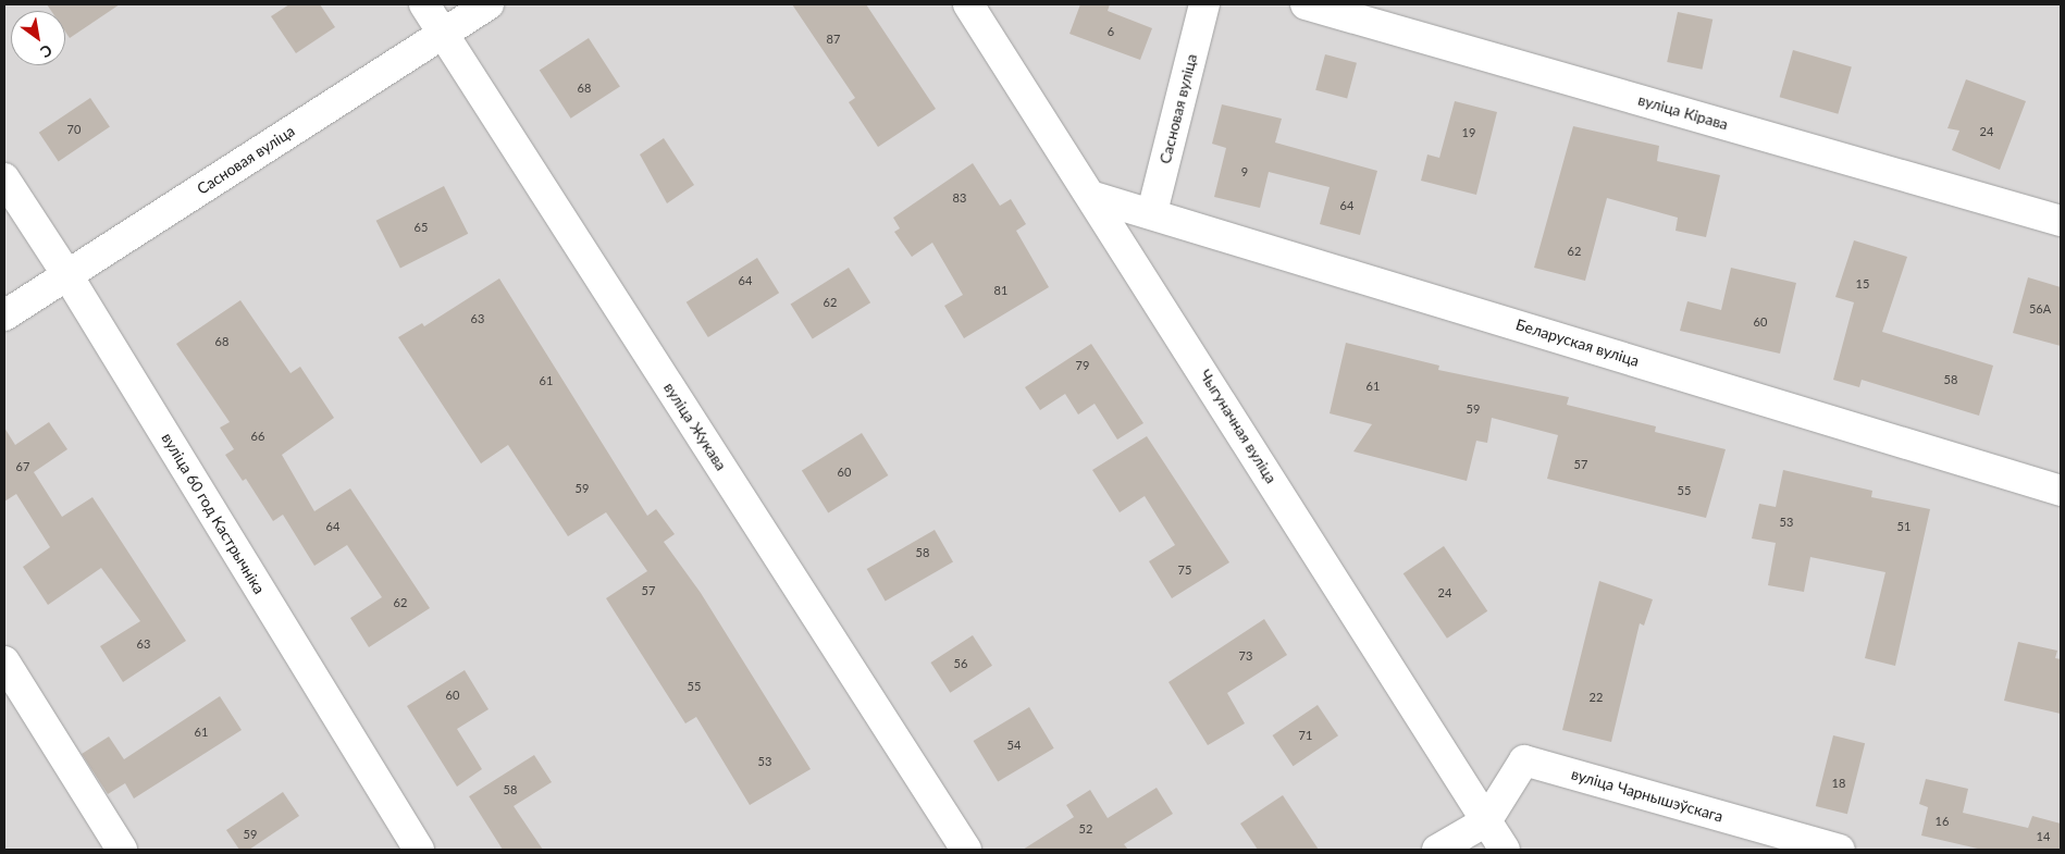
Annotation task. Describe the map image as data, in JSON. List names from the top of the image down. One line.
{"streets":{"street":["Сасновая вуліца","вуліца Кірава","Беларуская вуліца","вуліца Жукава","Чыгуначная вуліца","вуліца 60 год Кастрычніка","вуліца Чарнышэўскага"]},"crossings":[["Сасновая вуліца","Беларуская вуліца"],["Сасновая вуліца","вуліца Жукава"],["Сасновая вуліца","вуліца 60 год Кастрычніка"],["Беларуская вуліца","Чыгуначная вуліца"],["Чыгуначная вуліца","вуліца Чарнышэўскага"]],"house_numbers":["6","87","68","70","24","19","9","83","64","65","62","64","15","81","62","56А","63","60","68","79","58","61","61","59","66","57","67","60","59","55","53","64","51","58","75","57","24","62","63","73","56","55","60","22","61","71","54","53","18","58","16","52","59","14"],"north":"bottom right"}
